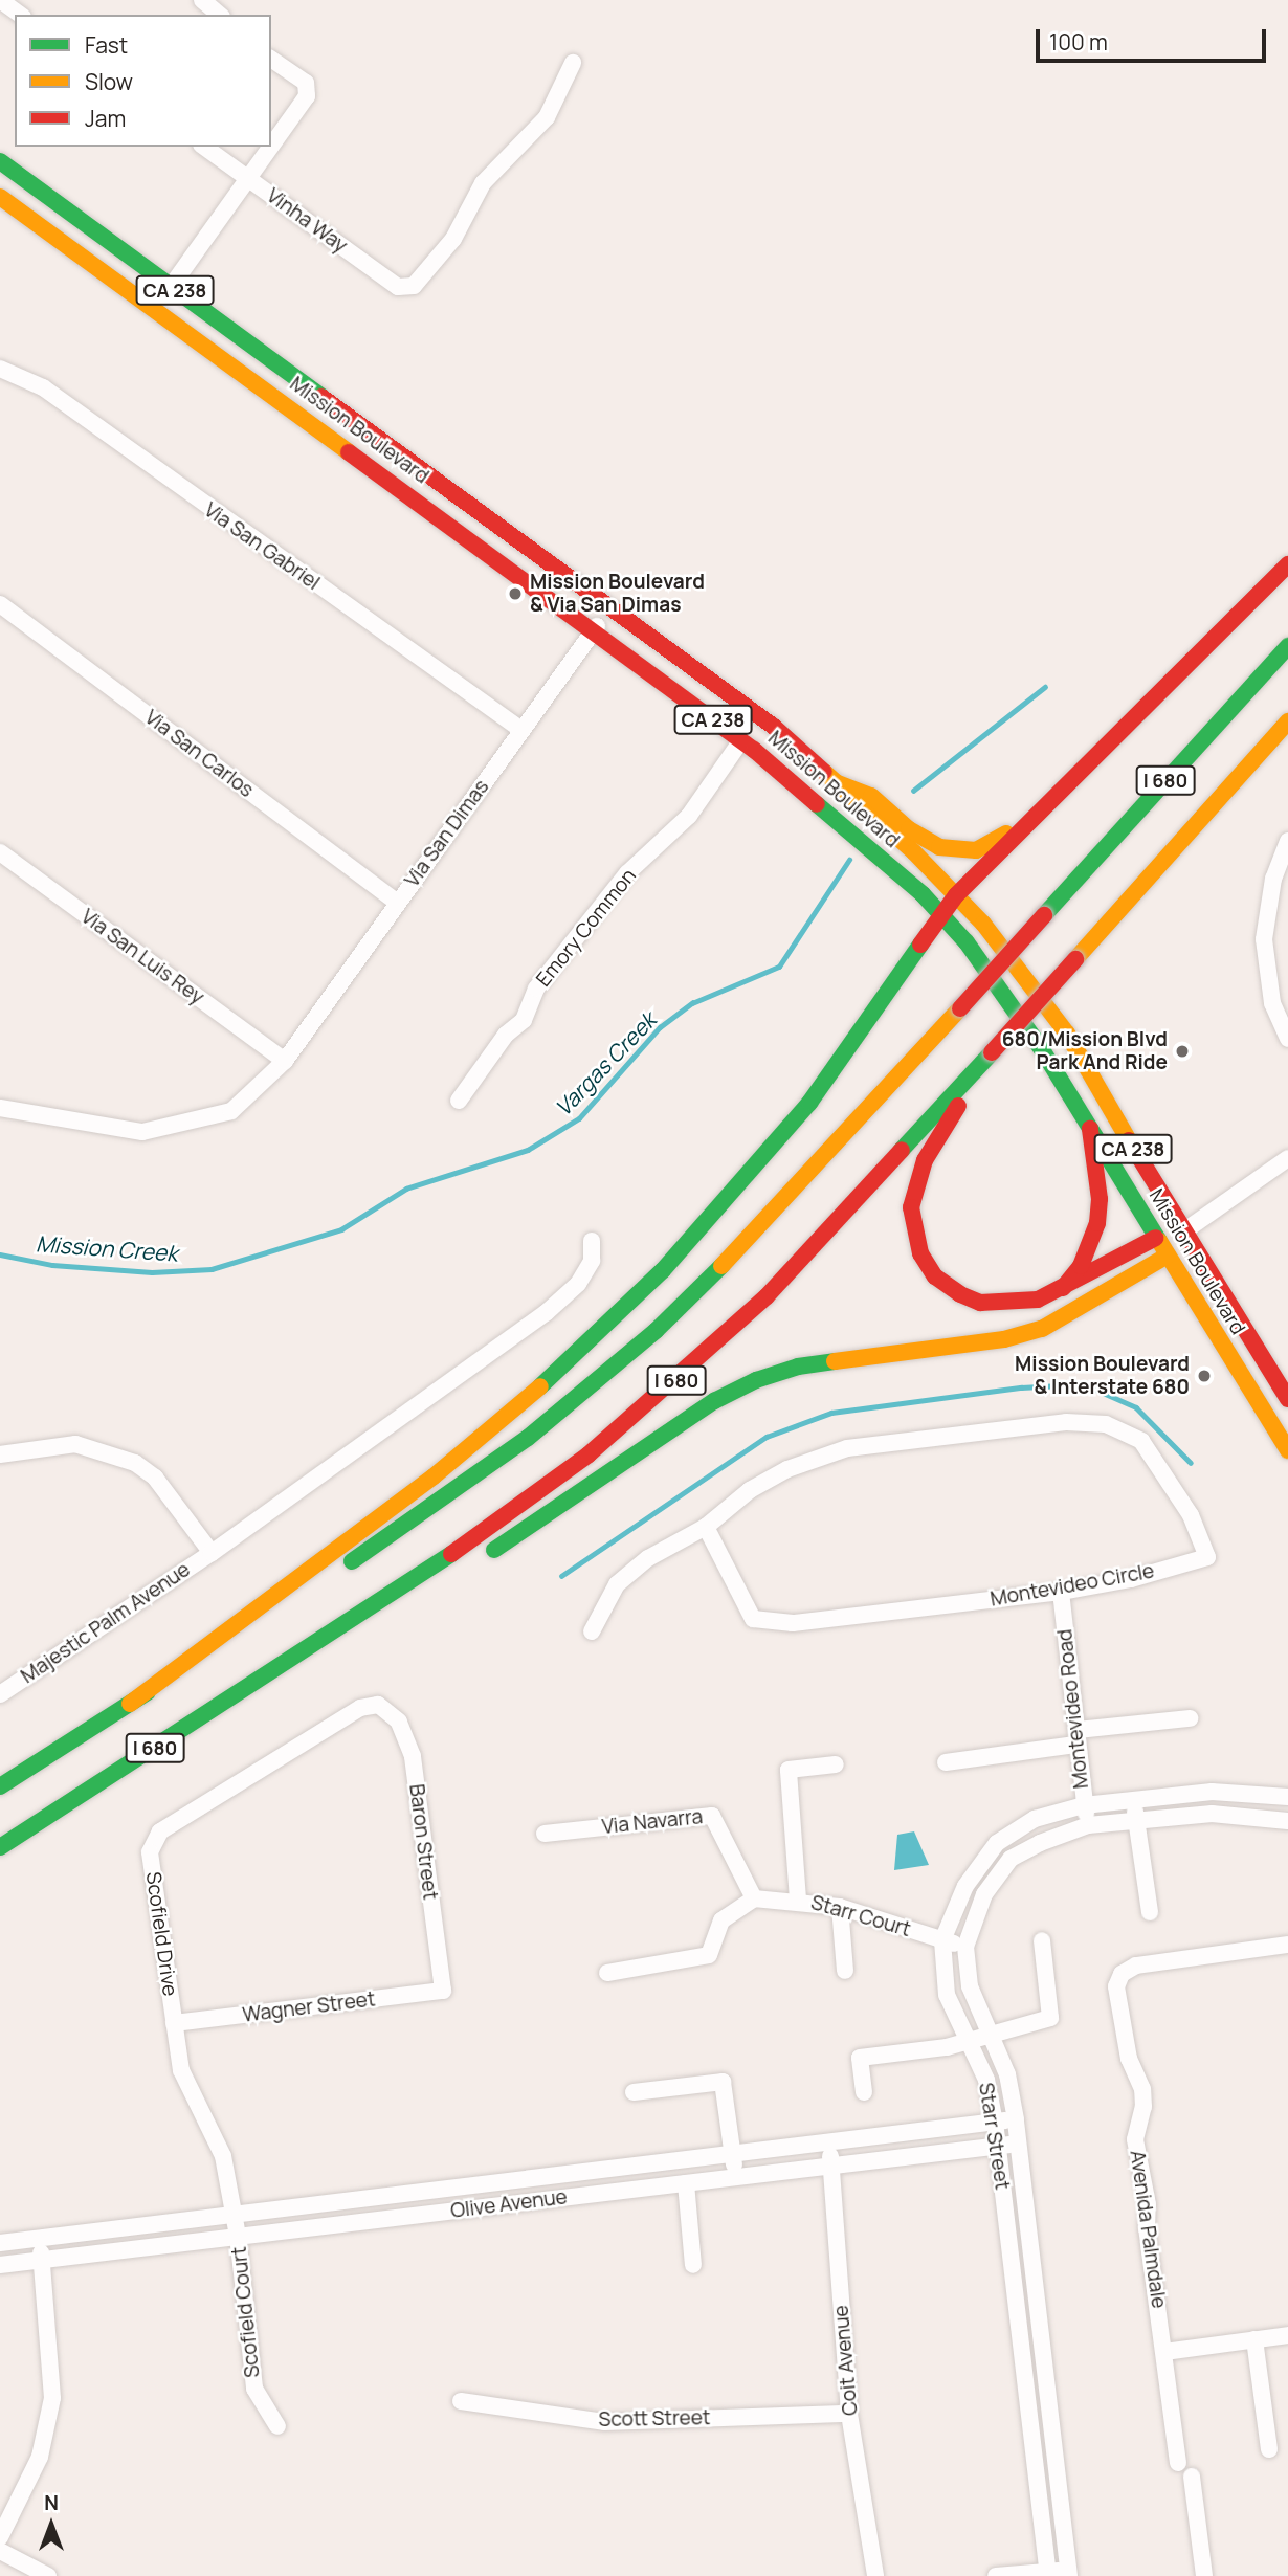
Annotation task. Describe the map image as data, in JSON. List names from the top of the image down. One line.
{"streets":{"main road":["CA 238","Mission Boulevard","I 680"],"street":["Vinha Way","Via San Gabriel","Via San Carlos","Via San Dimas","Emory Common","Via San Luis Rey","Montevideo Circle","Majestic Palm Avenue","Montevideo Road","Via Navarra","Baron Street","Starr Court","Scofield Drive","Wagner Street","Starr Street","Olive Avenue","Avenida Palmdale","Scofield Court","Coit Avenue","Scott Street"]},"crossings":[["Mission Boulevard","Via San Dimas"],["Mission Boulevard","Emory Common"],["Via San Gabriel","Via San Dimas"],["Via San Carlos","Via San Dimas"],["Via San Dimas","Via San Luis Rey"],["Montevideo Circle","Montevideo Road"],["Montevideo Road","Starr Street"],["Via Navarra","Starr Court"],["Baron Street","Scofield Drive"],["Baron Street","Wagner Street"],["Starr Court","Starr Street"],["Scofield Drive","Wagner Street"],["Scofield Drive","Olive Avenue"],["Scofield Drive","Scofield Court"],["Starr Street","Olive Avenue"],["Olive Avenue","Scofield Court"],["Olive Avenue","Coit Avenue"],["Coit Avenue","Scott Street"]],"water":["Vargas Creek","Mission Creek"],"places":["Mission Boulevard & Via San Dimas","680/Mission Blvd Park And Ride","Mission Boulevard & Interstate 680"],"legend":["Fast","Slow","Jam"],"scale_bar":"100 m","north":"top"}
